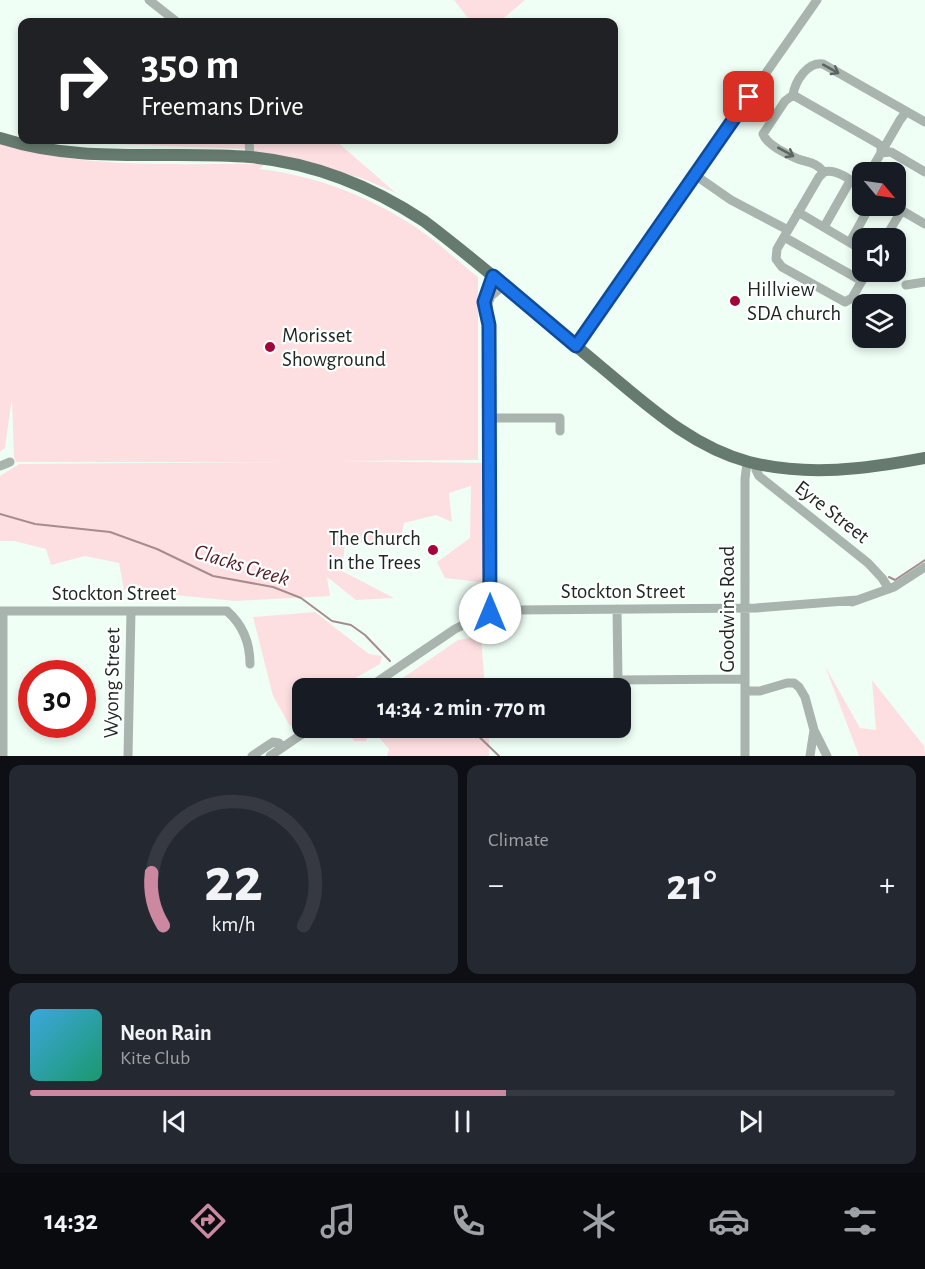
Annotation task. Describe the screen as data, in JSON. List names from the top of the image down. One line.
{"streets":{"street":["Eyre Street","Stockton Street","Goodwins Road","Wyong Street"]},"crossings":[["Eyre Street","Stockton Street"],["Eyre Street","Goodwins Road"],["Stockton Street","Goodwins Road"],["Stockton Street","Wyong Street"]],"water":["Clacks Creek"],"places":["Hillview SDA church","Morisset Showground","The Church in the Trees"],"north":"bottom right","page":{"turn":["350 m","Freemans Drive"],"limit":"30","trip":"14:34 · 2 min · 770 m","tile":"Climate","heat":["−","21°","+"],"song":["Neon Rain","Kite Club"],"tabs":"14:32","gauge":["22","km/h"]}}
